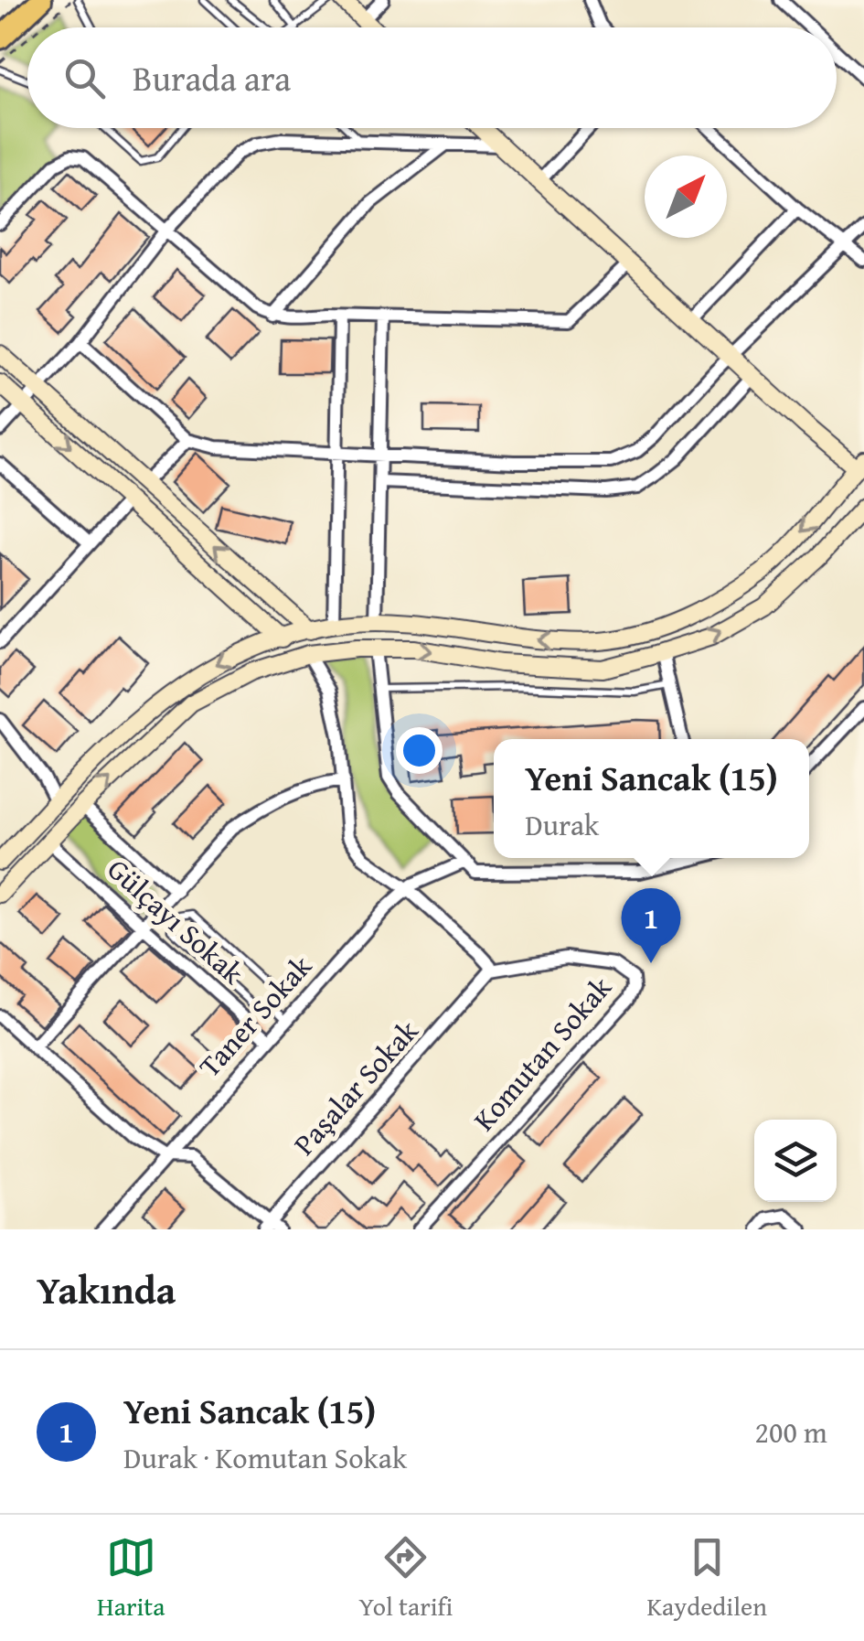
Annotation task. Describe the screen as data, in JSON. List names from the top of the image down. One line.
{"streets":{"street":["Gülçayı Sokak","Taner Sokak","Komutan Sokak","Paşalar Sokak"]},"crossings":[["Gülçayı Sokak","Taner Sokak"],["Komutan Sokak","Paşalar Sokak"]],"north":"top right","page":{"search":"Burada ara","popup":["Yeni Sancak (15)","Durak"],"pins":"1","heading":"Yakında","list":[{"mark":"1","name":"Yeni Sancak (15)","note":"Durak · Komutan Sokak","value":"200 m"}],"nav":["Harita","Yol tarifi","Kaydedilen"]}}
